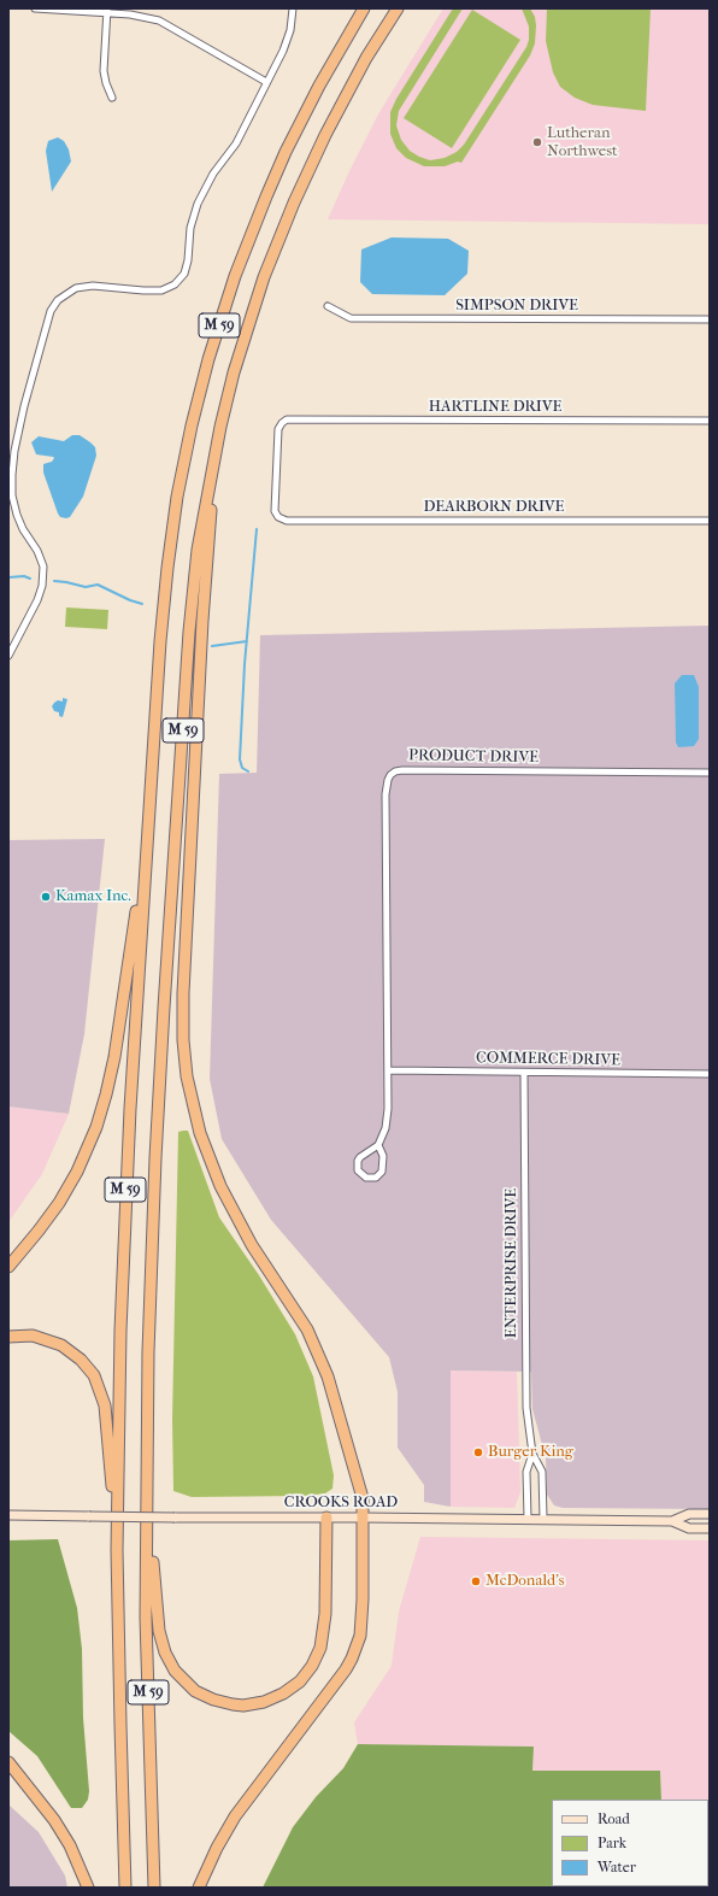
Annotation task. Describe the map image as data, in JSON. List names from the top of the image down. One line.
{"streets":{"highway":["M 59"],"main road":["CROOKS ROAD"],"street":["SIMPSON DRIVE","HARTLINE DRIVE","DEARBORN DRIVE","PRODUCT DRIVE","COMMERCE DRIVE","ENTERPRISE DRIVE"]},"crossings":[["HARTLINE DRIVE","DEARBORN DRIVE"],["PRODUCT DRIVE","COMMERCE DRIVE"],["COMMERCE DRIVE","ENTERPRISE DRIVE"],["ENTERPRISE DRIVE","CROOKS ROAD"]],"places":["Lutheran Northwest","Kamax Inc.","Burger King","McDonald's"],"legend":["Road","Park","Water"]}
